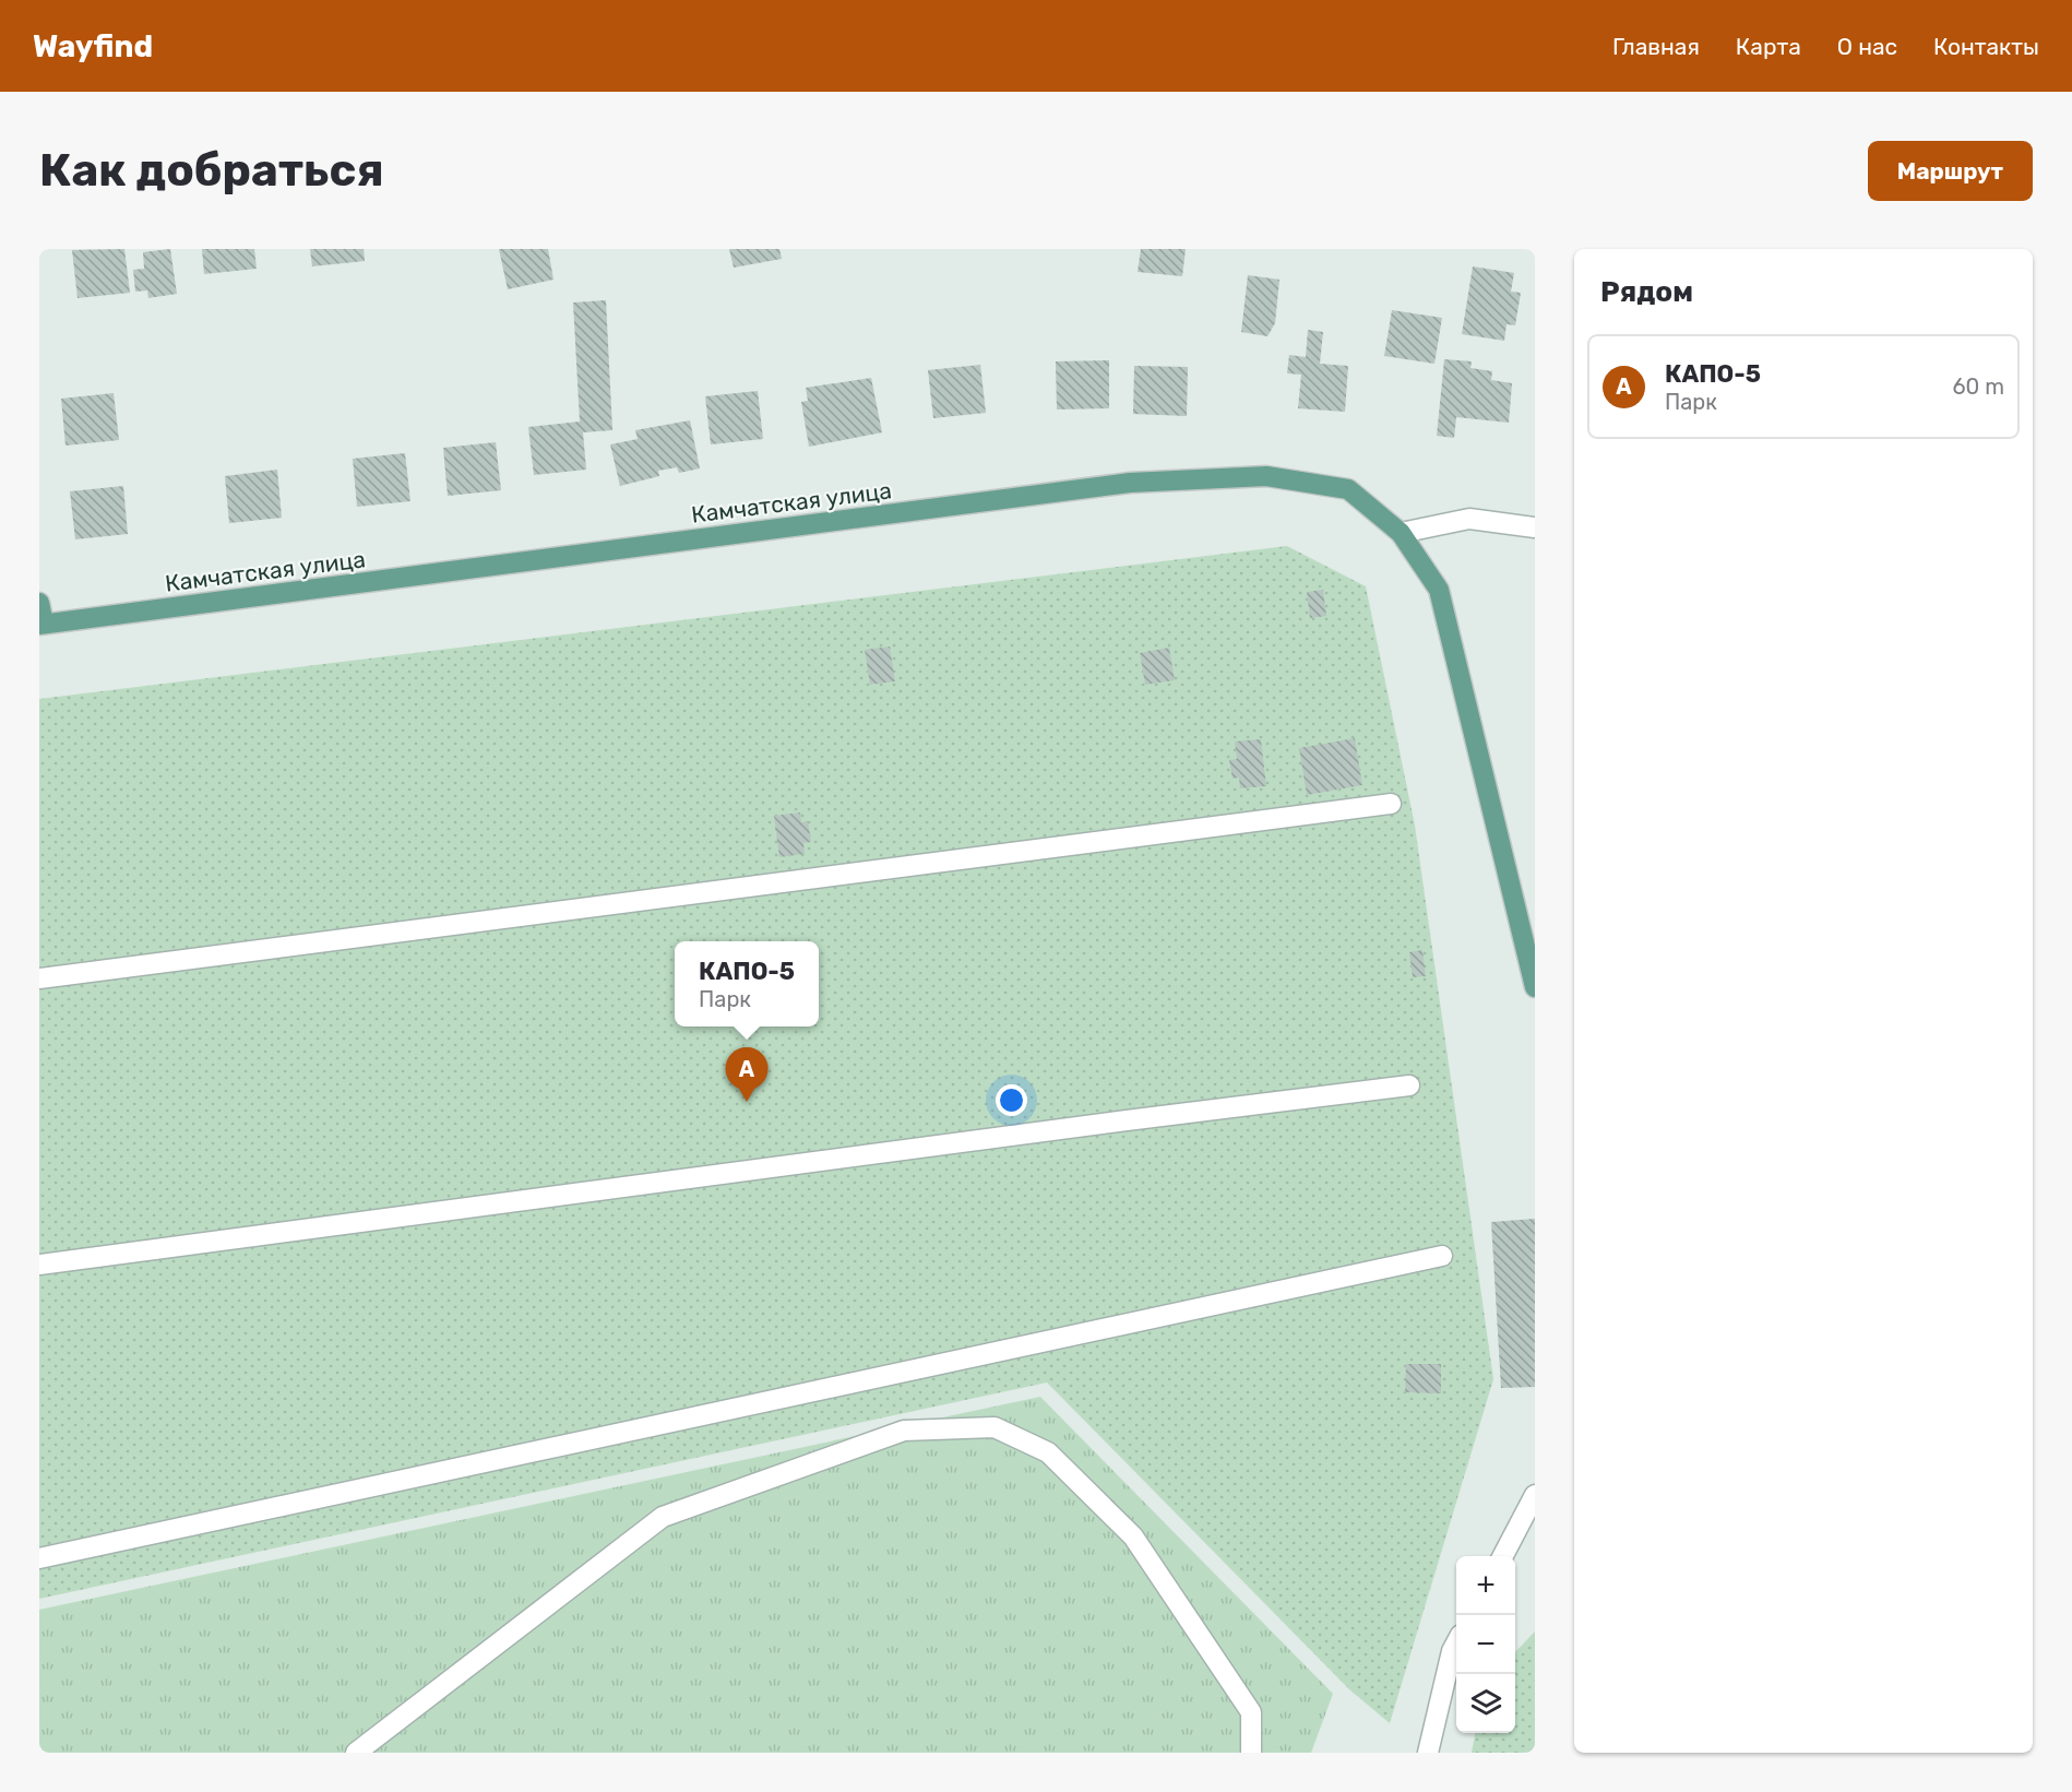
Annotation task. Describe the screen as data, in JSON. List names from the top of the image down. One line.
{"streets":{"main road":["Камчатская улица"]},"page":{"header":"Wayfind","nav":["Главная","Карта","О нас","Контакты"],"buttons":"Маршрут","title":"Как добраться","heading":"Рядом","list":[{"mark":"A","name":"КАПО-5","note":"Парк","value":"60 m"}],"popup":["КАПО-5","Парк"],"pins":"A","map_buttons":["+","−"]}}
